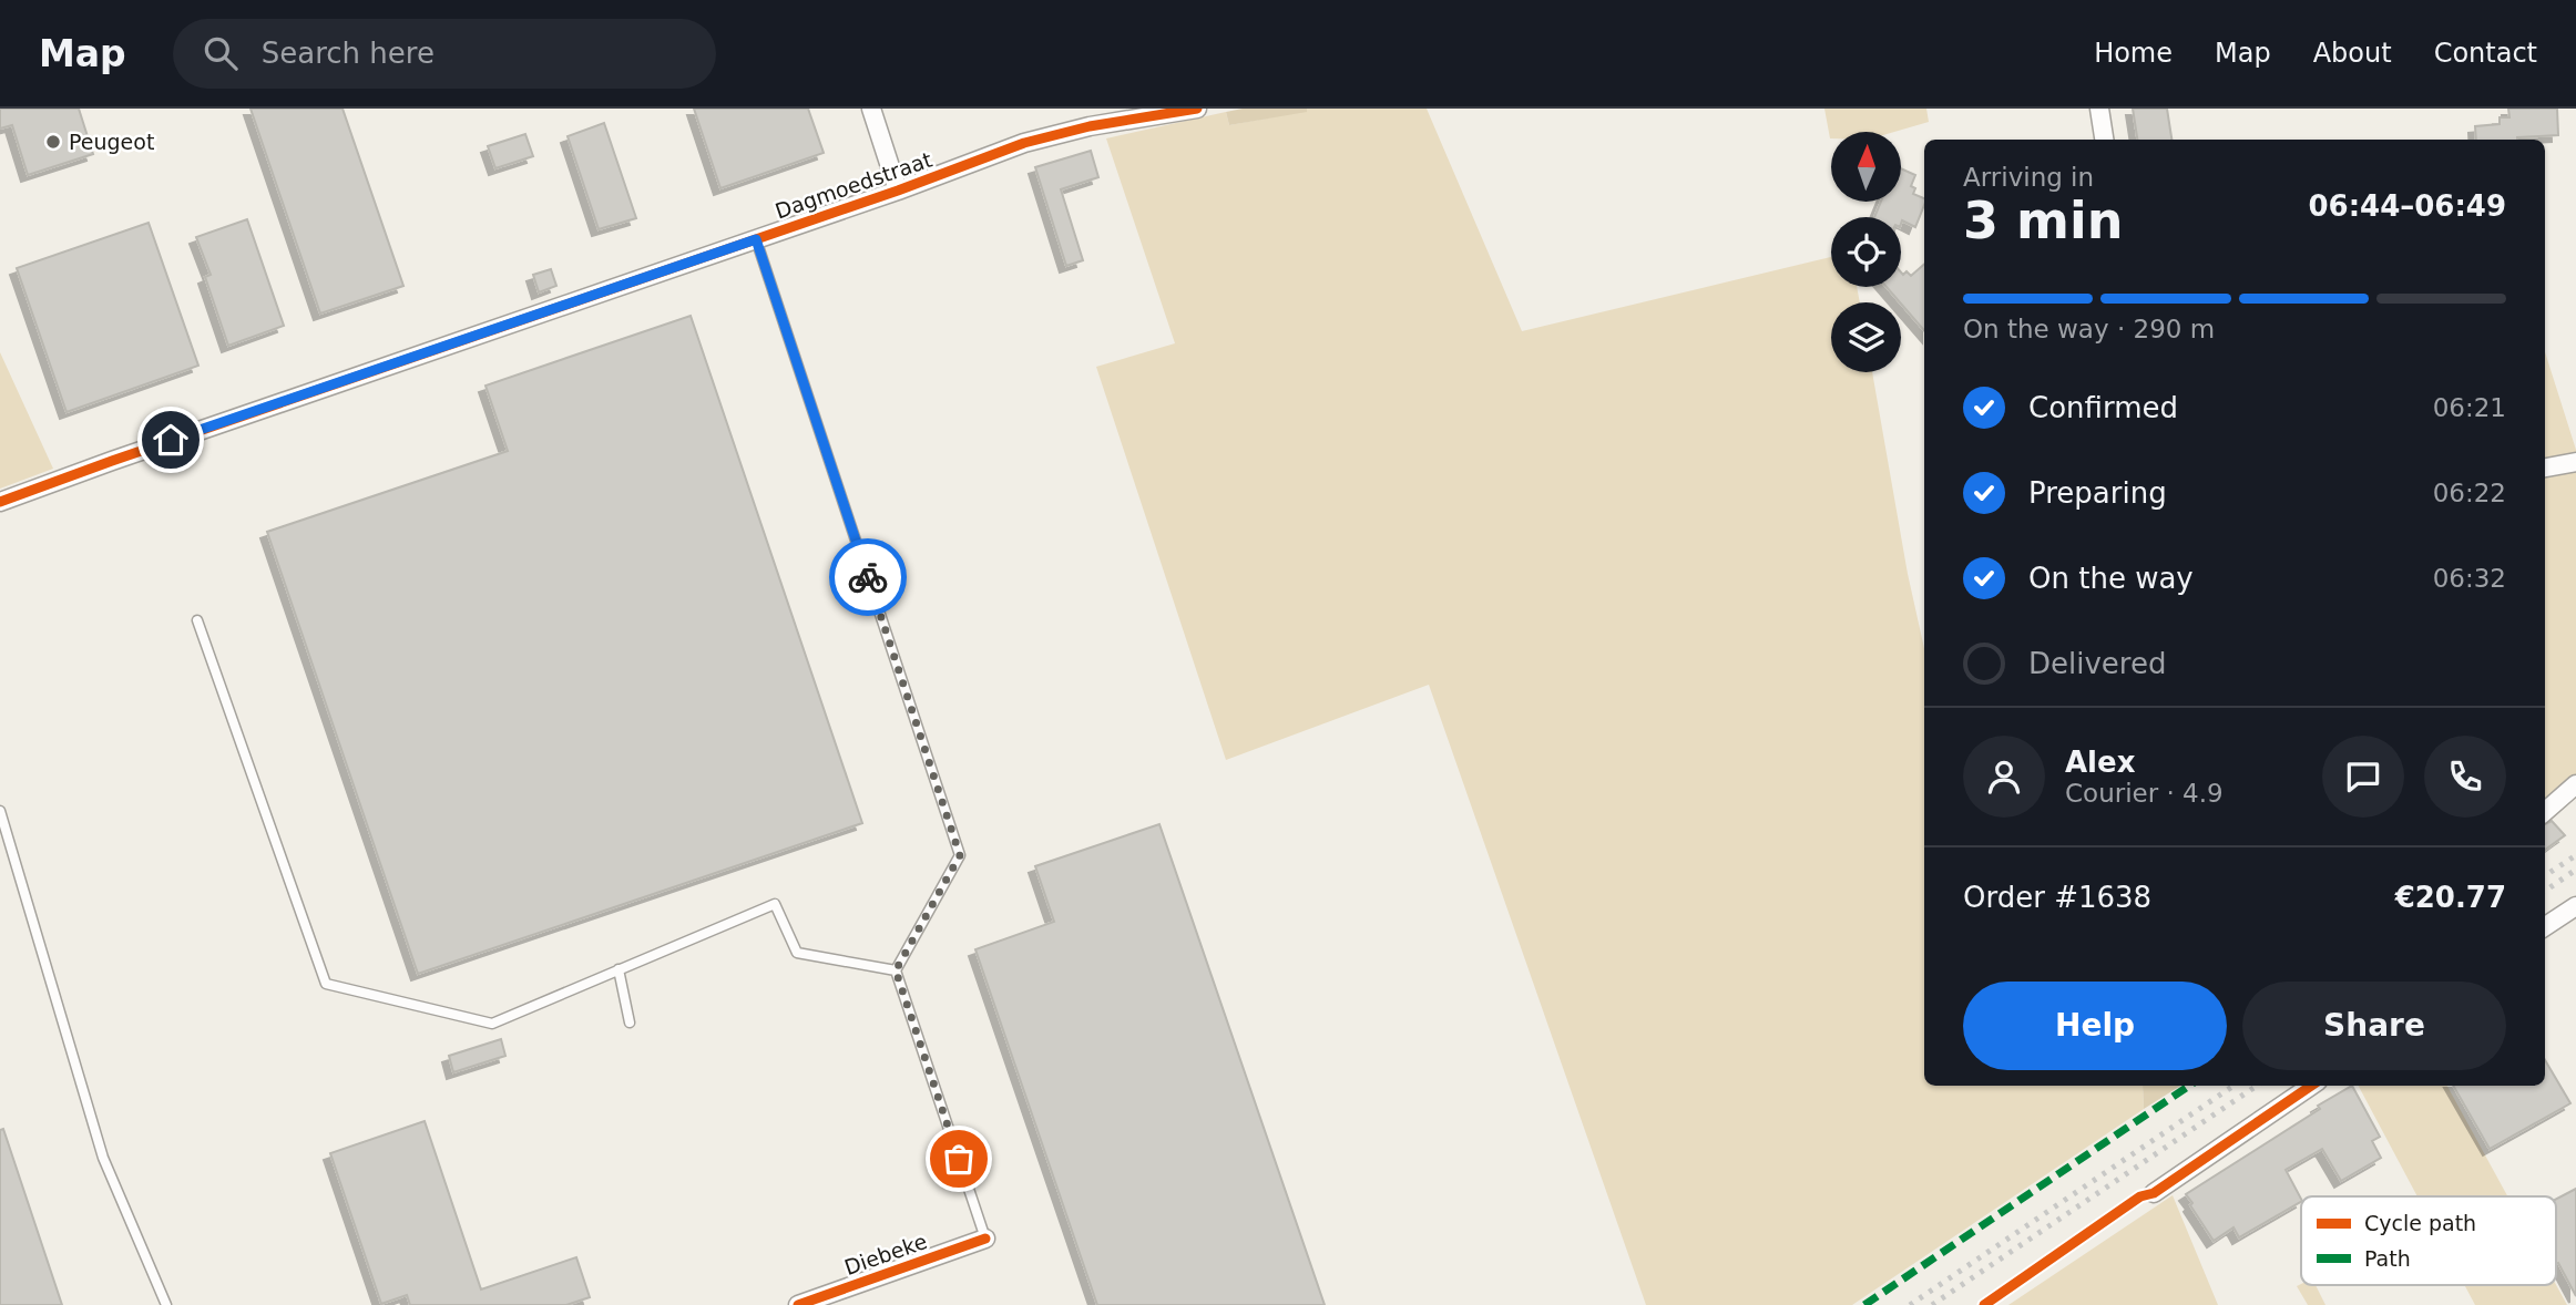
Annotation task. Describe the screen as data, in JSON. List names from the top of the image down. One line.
{"streets":{"street":["Dagmoedstraat","Diebeke"]},"places":["Peugeot"],"legend":["Cycle path","Path"],"north":"top","page":{"header":"Map","search":"Search here","nav":["Home","Map","About","Contact"],"heading":["3 min","Arriving in","06:44–06:49"],"panel":["Alex","Courier · 4.9","Order #1638","€20.77"],"bar":"On the way · 290 m","list":[["Confirmed","06:21"],["Preparing","06:22"],["On the way","06:32"],"Delivered"],"buttons":["Help","Share"]}}
